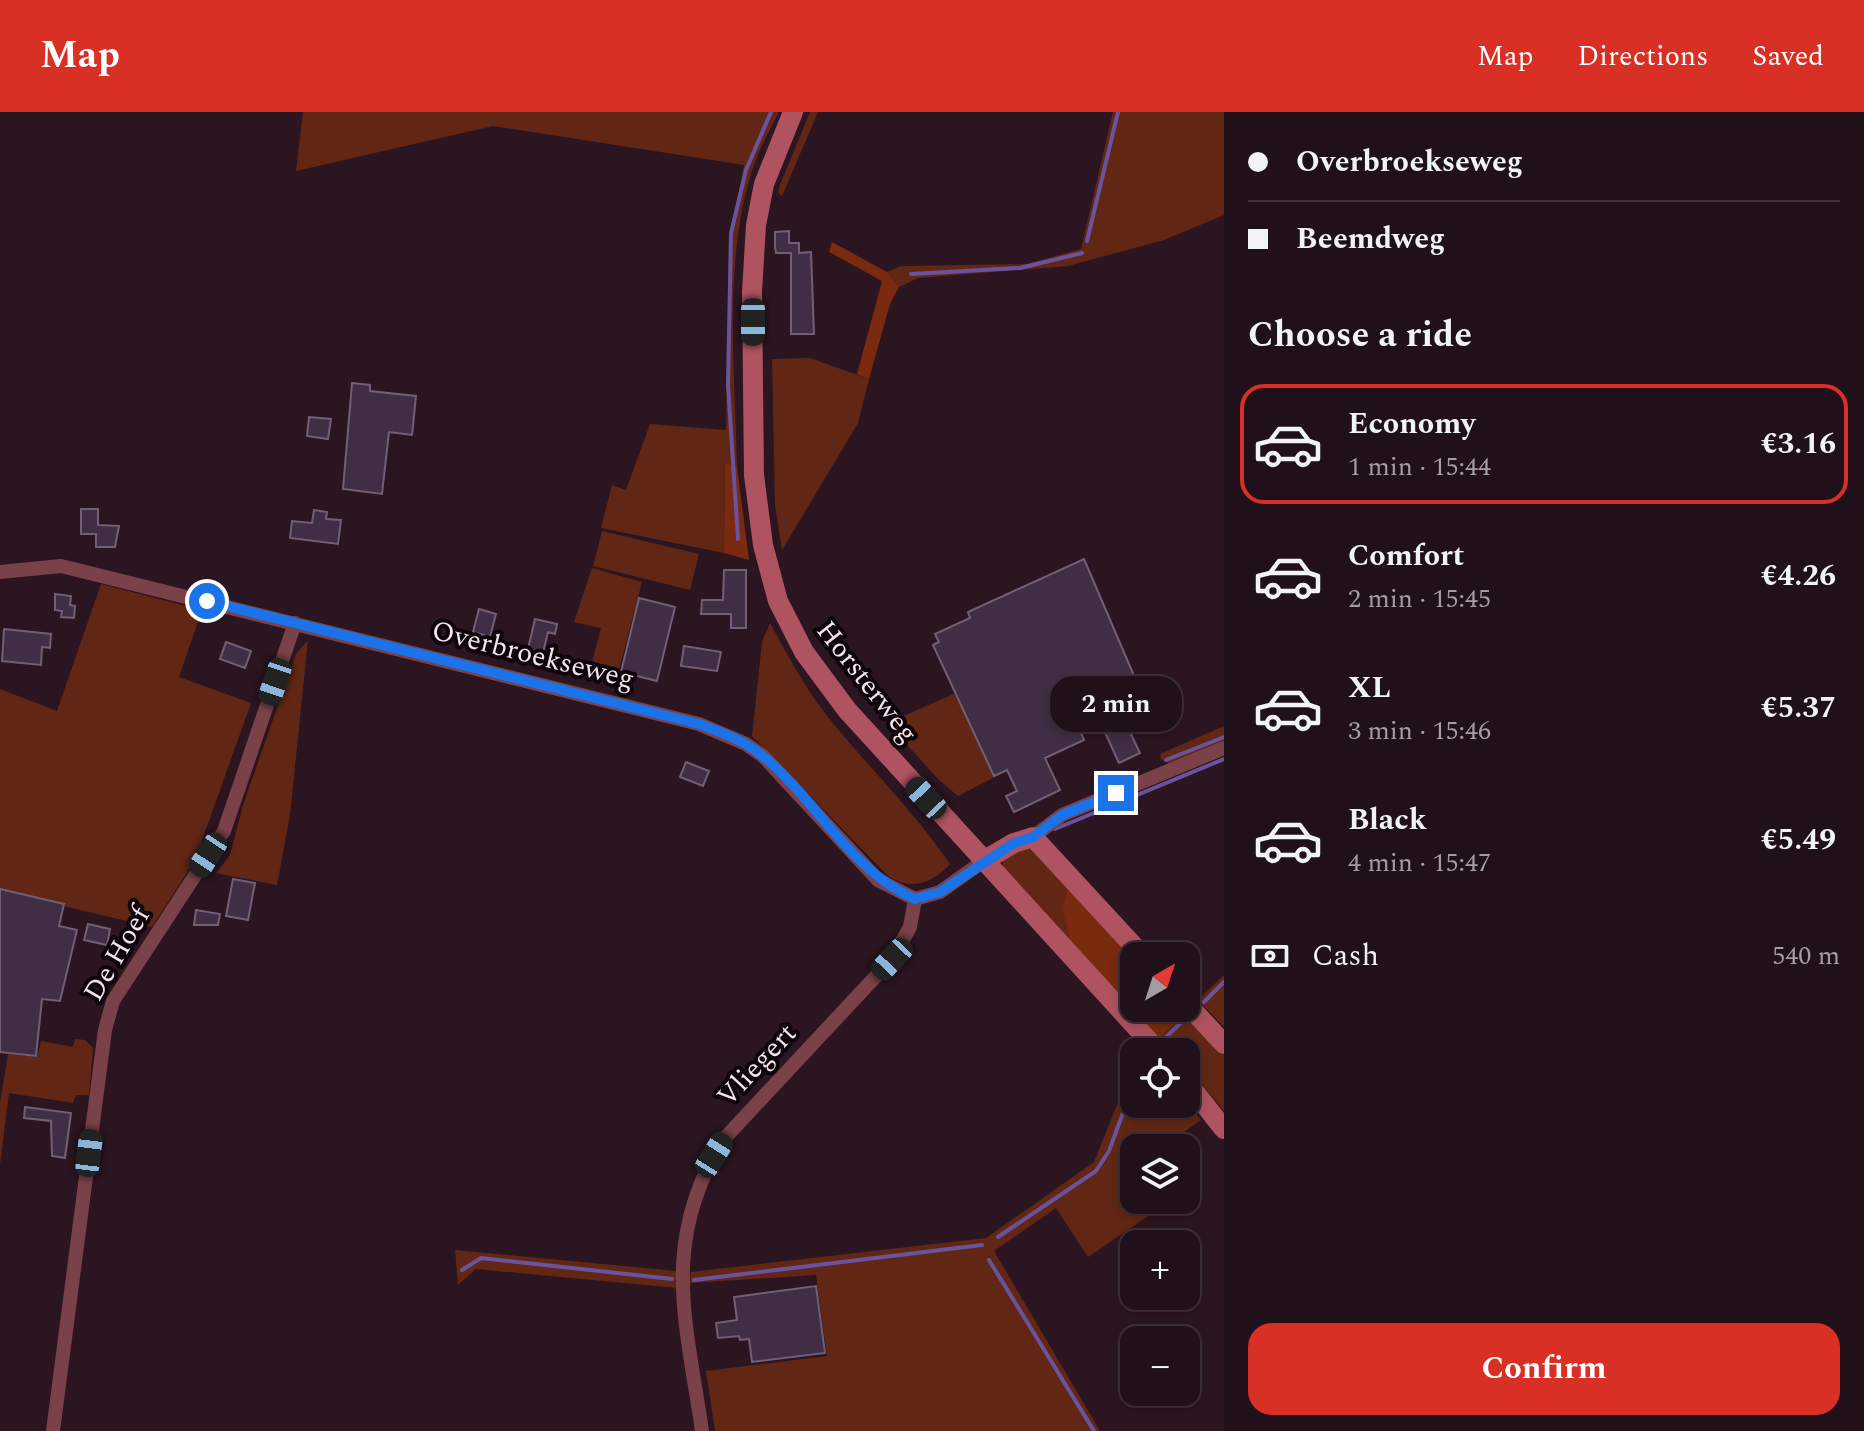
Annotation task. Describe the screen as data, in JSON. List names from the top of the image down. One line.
{"streets":{"street":["Overbroekseweg","Horsterweg","De Hoef","Vliegert"]},"crossings":[["Overbroekseweg","De Hoef"],["Overbroekseweg","Vliegert"]],"north":"top right","page":{"header":"Map","nav":["Map","Directions","Saved"],"banner":["Overbroekseweg","Beemdweg"],"heading":"Choose a ride","list":[{"name":"Economy","note":"1 min · 15:44","value":"€3.16"},{"name":"Comfort","note":"2 min · 15:45","value":"€4.26"},{"name":"XL","note":"3 min · 15:46","value":"€5.37"},{"name":"Black","note":"4 min · 15:47","value":"€5.49"}],"bubble":"2 min","pay":["Cash","540 m"],"map_buttons":["+","−"],"buttons":"Confirm"}}
